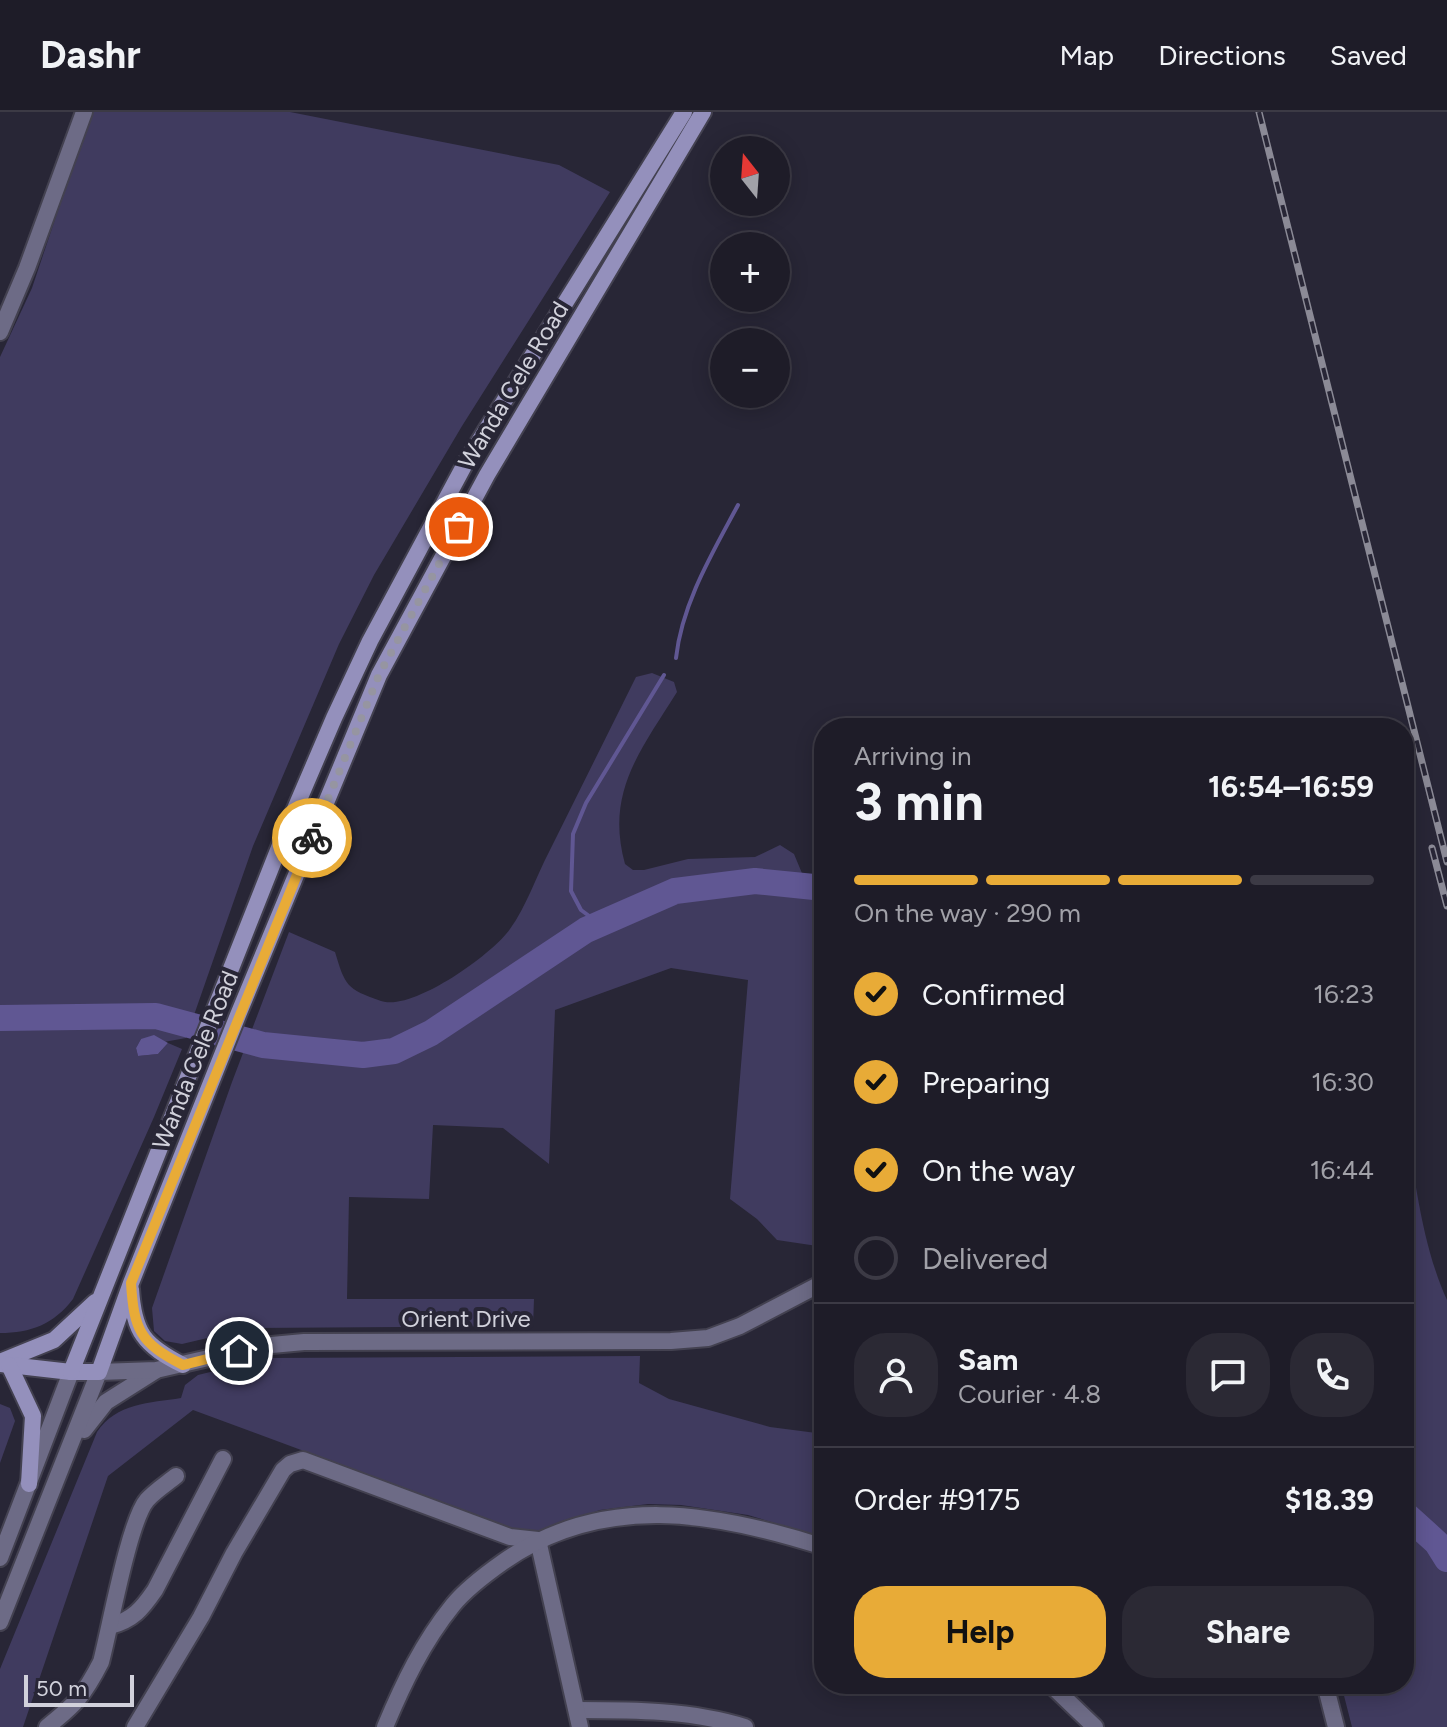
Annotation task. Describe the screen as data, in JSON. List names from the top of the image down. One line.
{"streets":{"main road":["Wanda Cele Road"],"street":["Orient Drive"]},"crossings":[["Wanda Cele Road","Orient Drive"]],"scale_bar":"50 m","north":"top","page":{"header":"Dashr","nav":["Map","Directions","Saved"],"map_buttons":["+","−"],"heading":["3 min","Arriving in","16:54–16:59"],"panel":["Sam","Courier · 4.8","Order #9175","$18.39"],"bar":"On the way · 290 m","list":[["Confirmed","16:23"],["Preparing","16:30"],["On the way","16:44"],"Delivered"],"buttons":["Help","Share"],"scale":"50 m"}}
